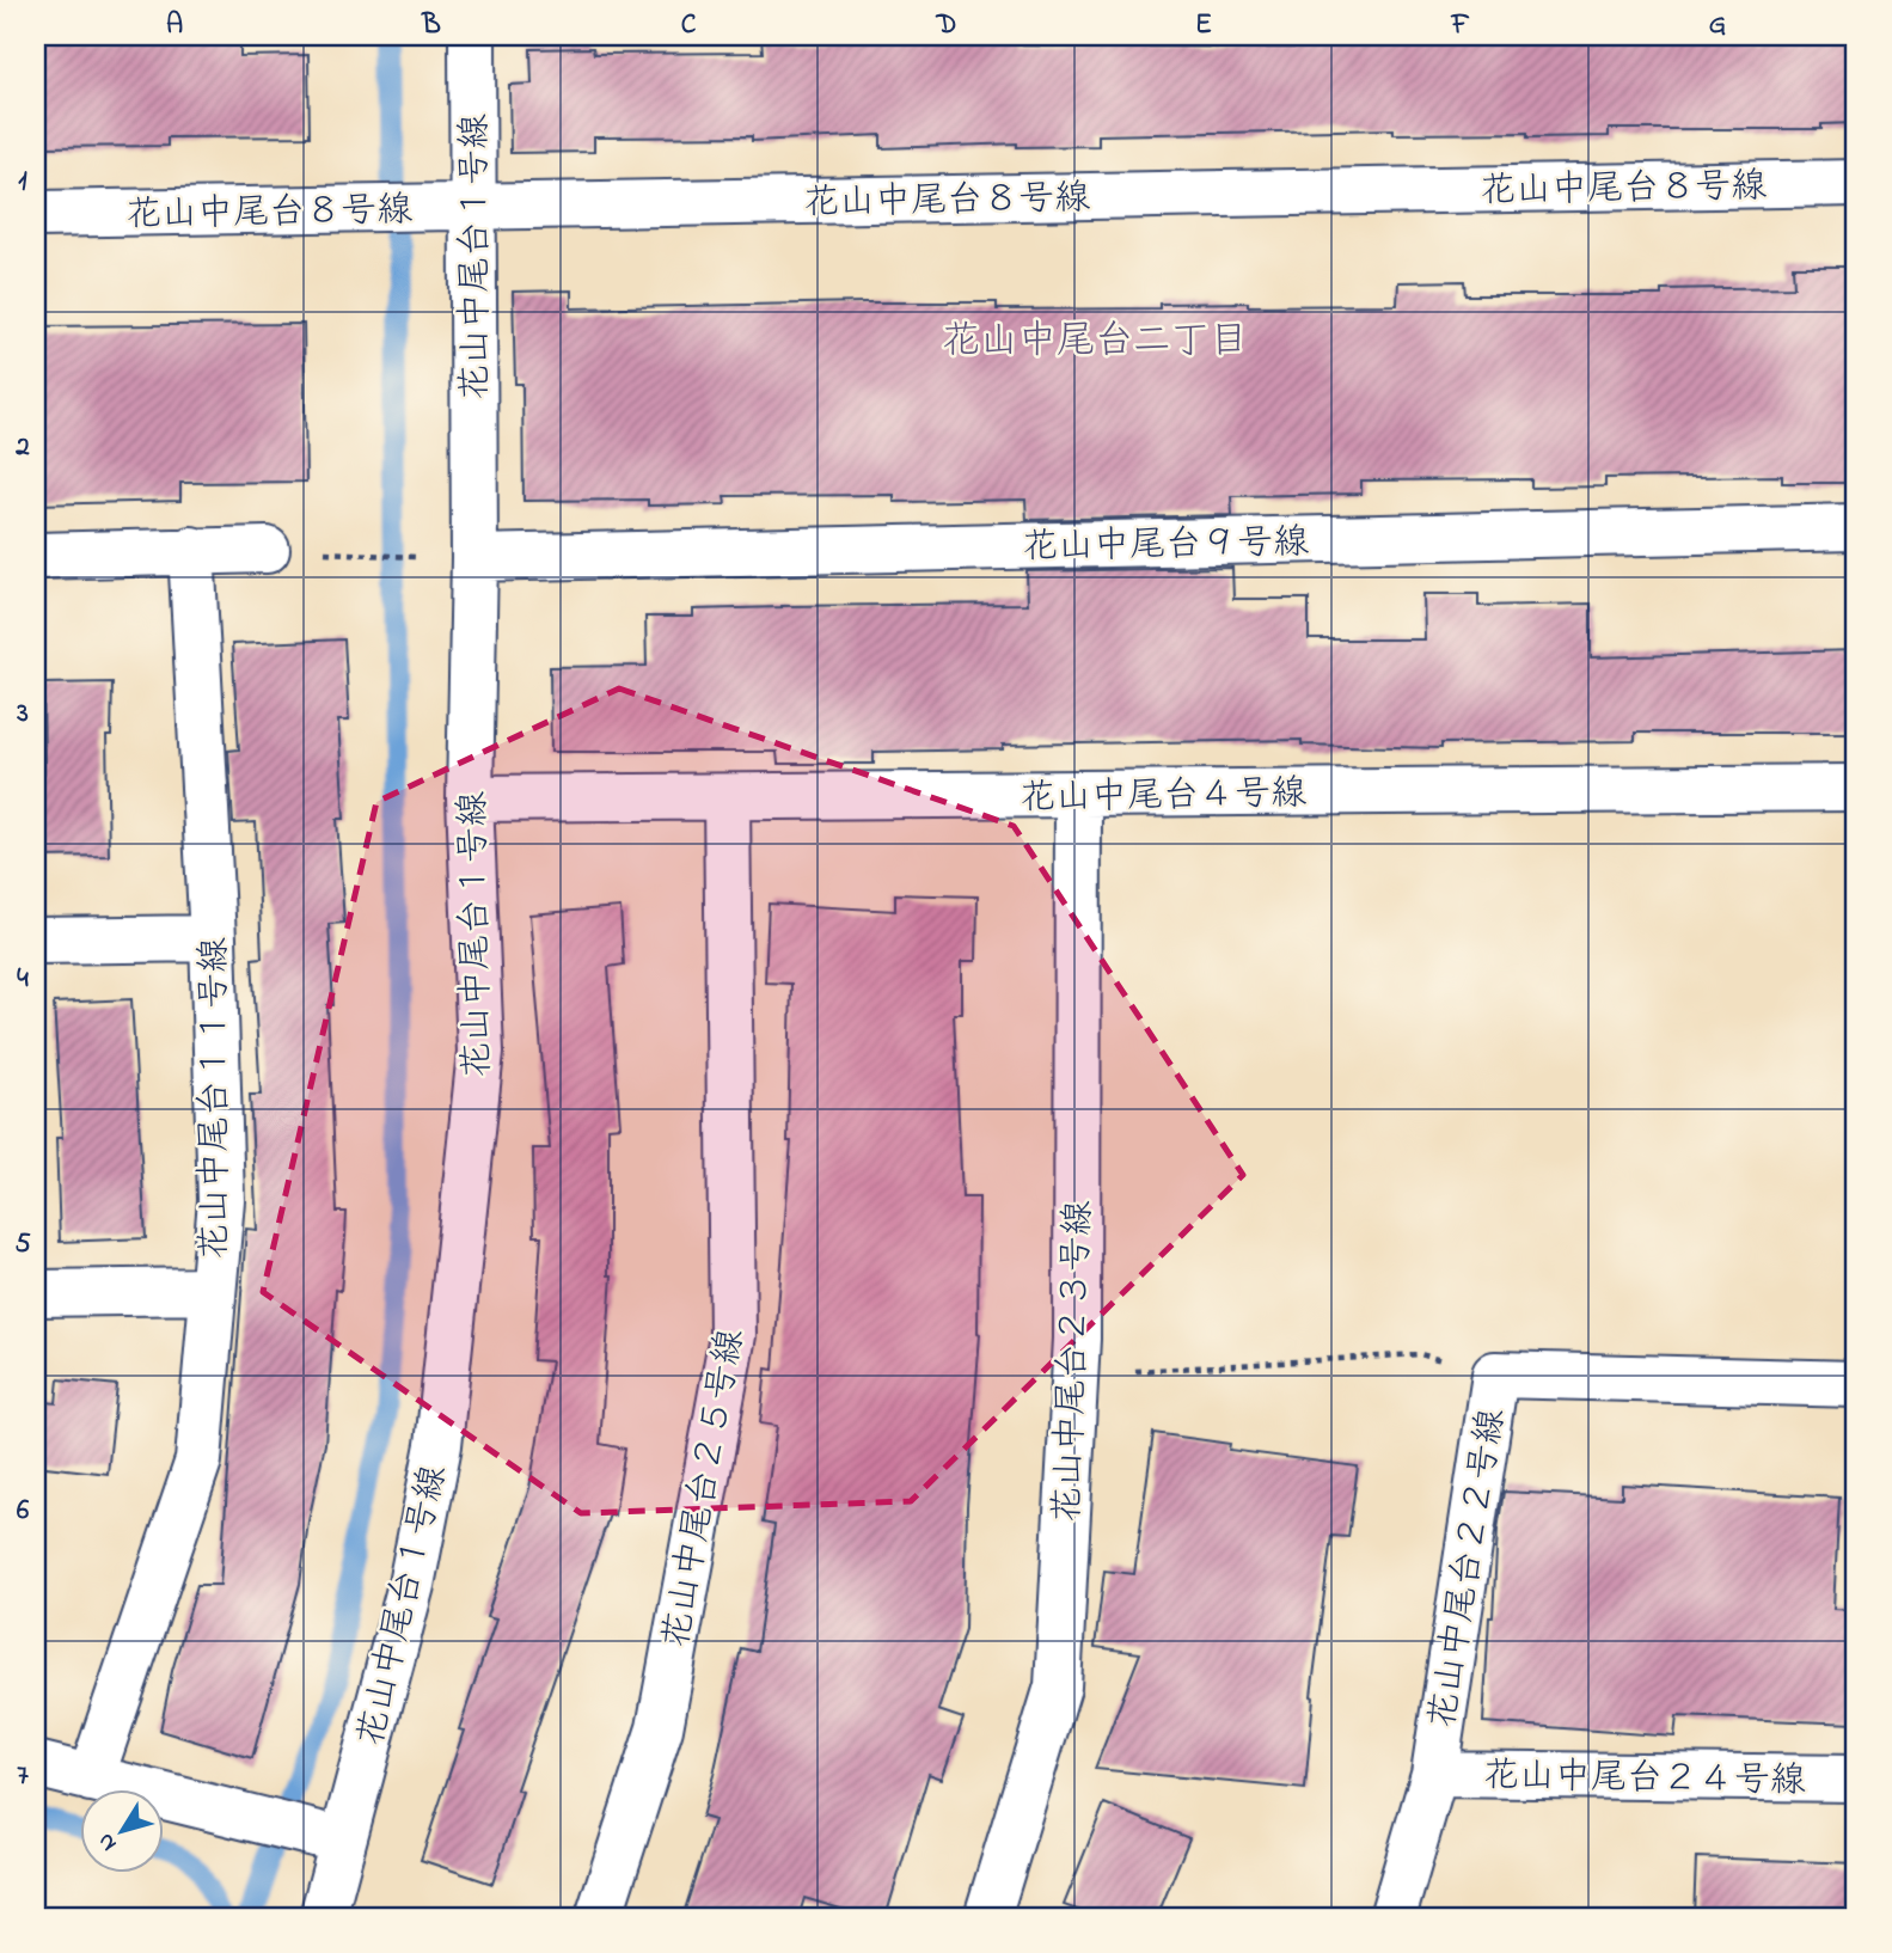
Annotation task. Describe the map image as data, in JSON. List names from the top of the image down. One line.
{"streets":{"street":["花山中尾台８号線","花山中尾台１号線","花山中尾台９号線","花山中尾台４号線","花山中尾台１１号線","花山中尾台２３号線","花山中尾台２５号線","花山中尾台２２号線","花山中尾台２４号線"]},"crossings":[["花山中尾台８号線","花山中尾台１号線"],["花山中尾台１号線","花山中尾台９号線"],["花山中尾台１号線","花山中尾台４号線"],["花山中尾台４号線","花山中尾台２３号線"],["花山中尾台４号線","花山中尾台２５号線"],["花山中尾台２２号線","花山中尾台２４号線"]],"districts":["花山中尾台二丁目"],"north":"bottom left","grid":{"columns":["A","B","C","D","E","F","G"],"rows":["1","2","3","4","5","6","7"]}}
